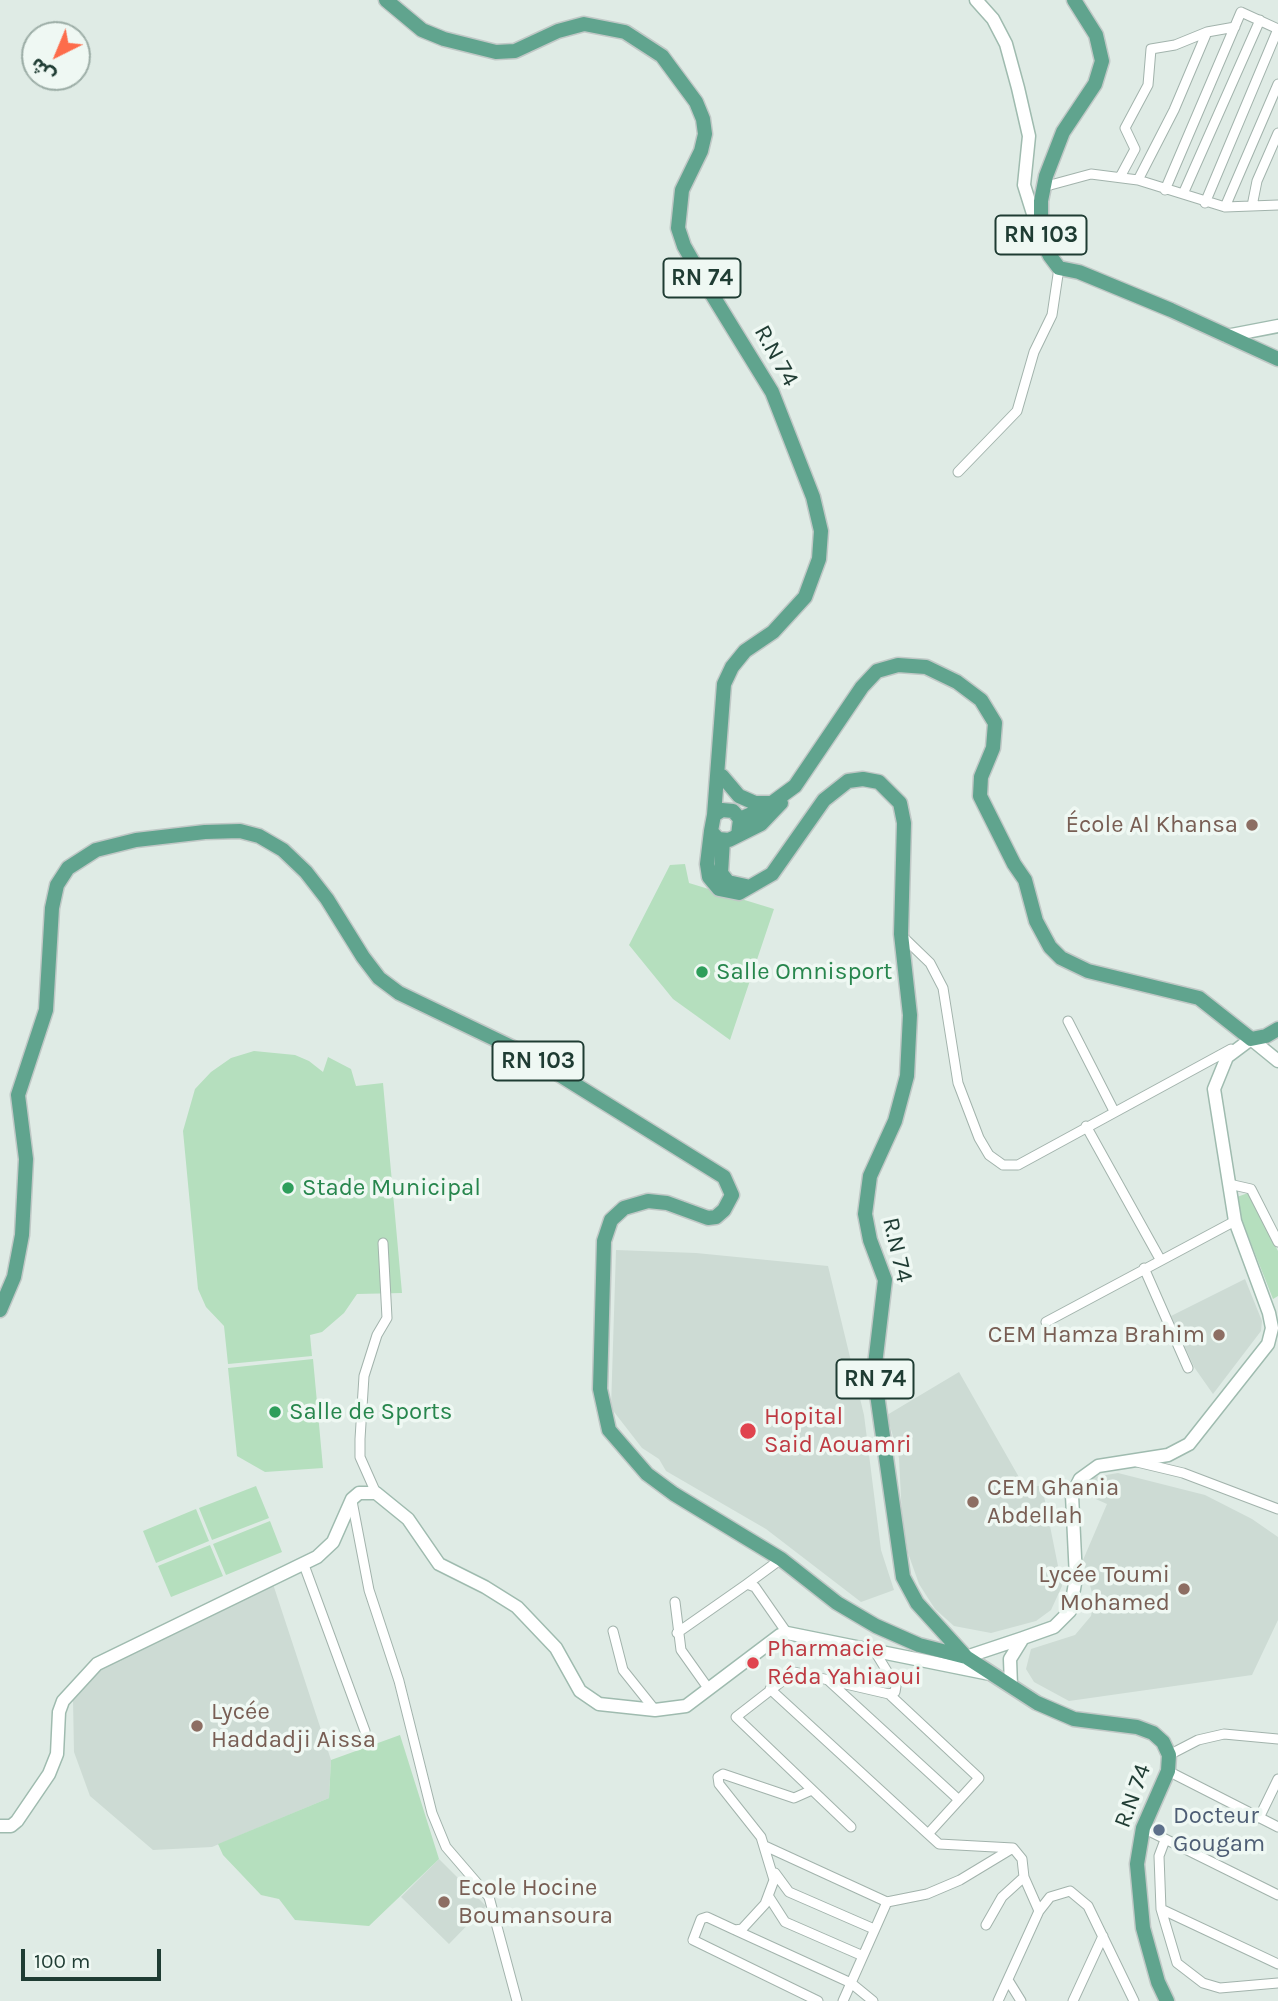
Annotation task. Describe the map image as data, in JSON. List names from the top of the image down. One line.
{"streets":{"main road":["RN 103","RN 74","R.N 74"]},"crossings":[["RN 103","R.N 74"]],"places":["École Al Khansa","Salle Omnisport","Stade Municipal","CEM Hamza Brahim","Salle de Sports","Hopital Said Aouamri","CEM Ghania Abdellah","Lycée Toumi Mohamed","Pharmacie Réda Yahiaoui","Lycée Haddadji Aissa","Docteur Gougam","Ecole Hocine Boumansoura"],"scale_bar":"100 m","north":"bottom left"}
